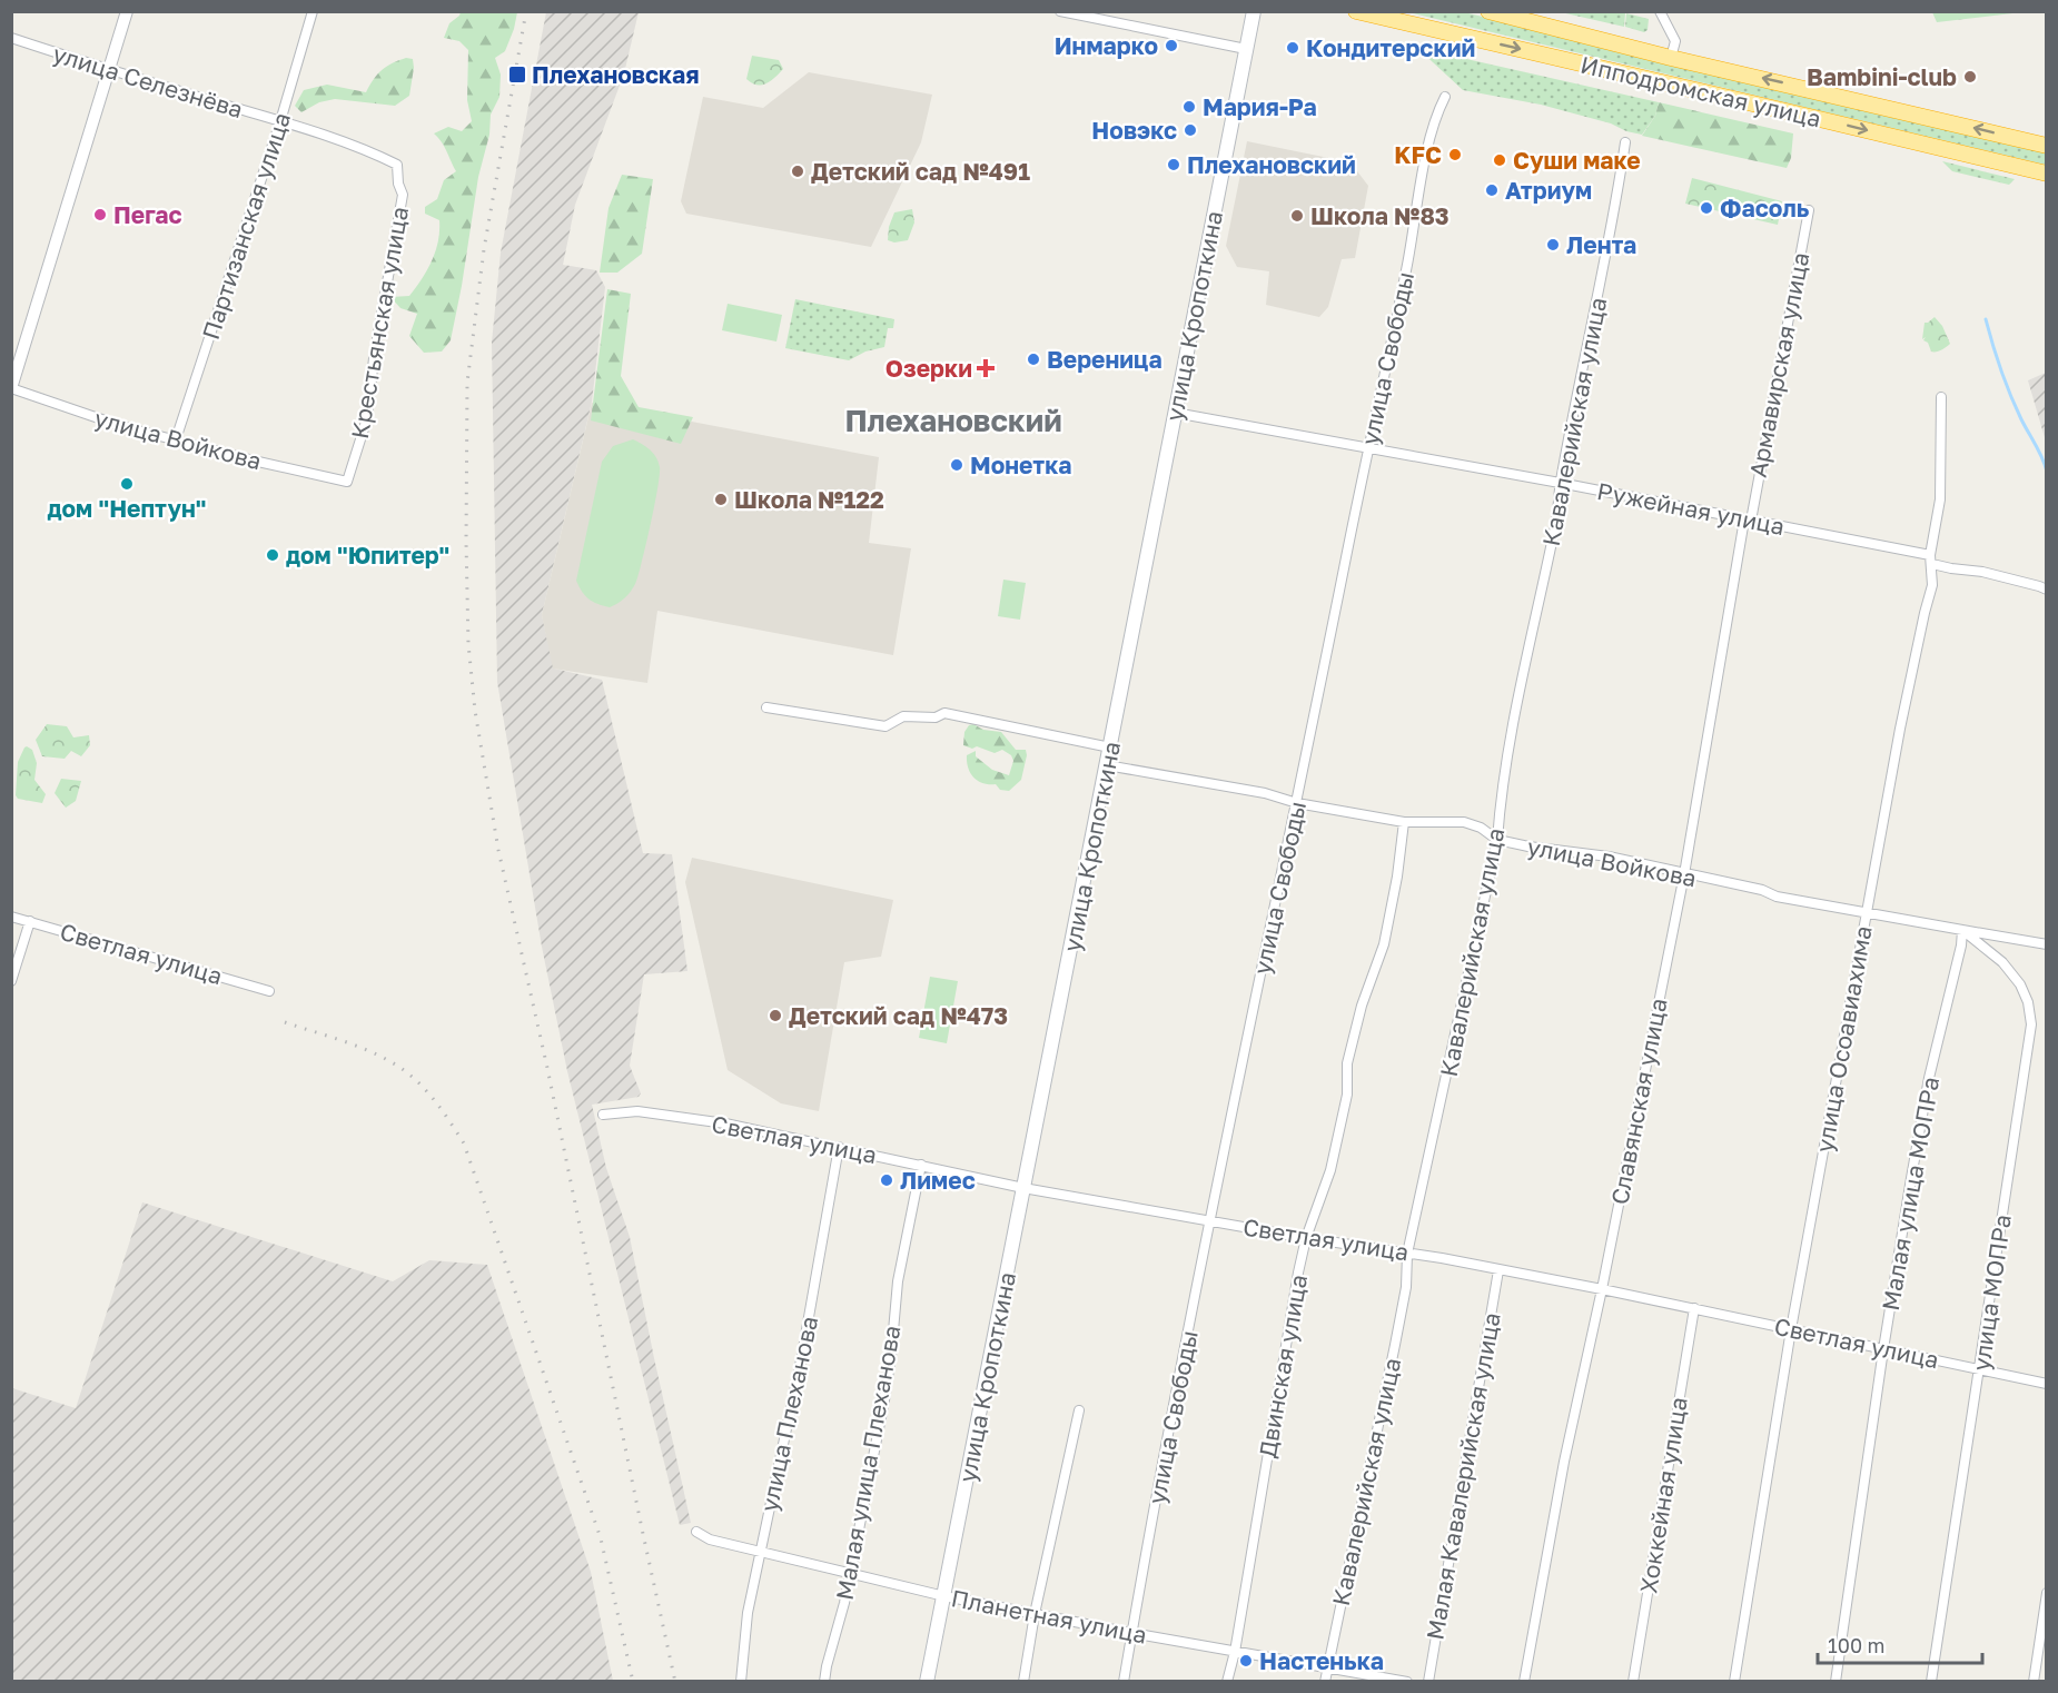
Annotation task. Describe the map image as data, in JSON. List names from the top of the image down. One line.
{"streets":{"highway":["Ипподромская улица"],"main road":["улица Кропоткина"],"street":["улица Селезнёва","Партизанская улица","Крестьянская улица","улица Свободы","Армавирская улица","Кавалерийская улица","улица Войкова","Ружейная улица","Светлая улица","улица Осоавиахима","Славянская улица","Малая улица МОПРа","улица МОПРа","Двинская улица","улица Плеханова","Малая улица Плеханова","Малая Кавалерийская улица","Хоккейная улица","Планетная улица"]},"crossings":[["улица Селезнёва","Партизанская улица"],["улица Селезнёва","Крестьянская улица"],["Партизанская улица","улица Войкова"],["улица Кропоткина","улица Войкова"],["улица Кропоткина","Ружейная улица"],["улица Кропоткина","Светлая улица"],["улица Кропоткина","Планетная улица"],["Крестьянская улица","улица Войкова"],["улица Свободы","улица Войкова"],["улица Свободы","Ружейная улица"],["улица Свободы","Светлая улица"],["улица Свободы","Планетная улица"],["Армавирская улица","Ружейная улица"],["Армавирская улица","Славянская улица"],["Кавалерийская улица","улица Войкова"],["Кавалерийская улица","Ружейная улица"],["Кавалерийская улица","Светлая улица"],["Кавалерийская улица","Планетная улица"],["улица Войкова","улица Осоавиахима"],["улица Войкова","Славянская улица"],["улица Войкова","Малая улица МОПРа"],["улица Войкова","улица МОПРа"],["улица Войкова","Двинская улица"],["Ружейная улица","улица Осоавиахима"],["Ружейная улица","Славянская улица"],["Светлая улица","улица Осоавиахима"],["Светлая улица","Славянская улица"],["Светлая улица","Малая улица МОПРа"],["Светлая улица","улица МОПРа"],["Светлая улица","Двинская улица"],["Светлая улица","улица Плеханова"],["Светлая улица","Малая улица Плеханова"],["Светлая улица","Малая Кавалерийская улица"],["Светлая улица","Хоккейная улица"],["Малая улица МОПРа","улица МОПРа"],["Двинская улица","Планетная улица"],["улица Плеханова","Планетная улица"],["Малая улица Плеханова","Планетная улица"]],"districts":["Плехановский"],"places":{"other":["Инмарко","Кондитерский","Bambini-club","Мария-Ра","Новэкс","KFC","Суши маке","Плехановский","Детский сад №491","Атриум","Фасоль","Пегас","Школа №83","Лента","Вереница","Монетка","дом \"Нептун\"","Школа №122","дом \"Юпитер\"","Детский сад №473","Лимес","Настенька"],"transit":["Плехановская"],"health":["Озерки"]},"scale_bar":"100 m"}
